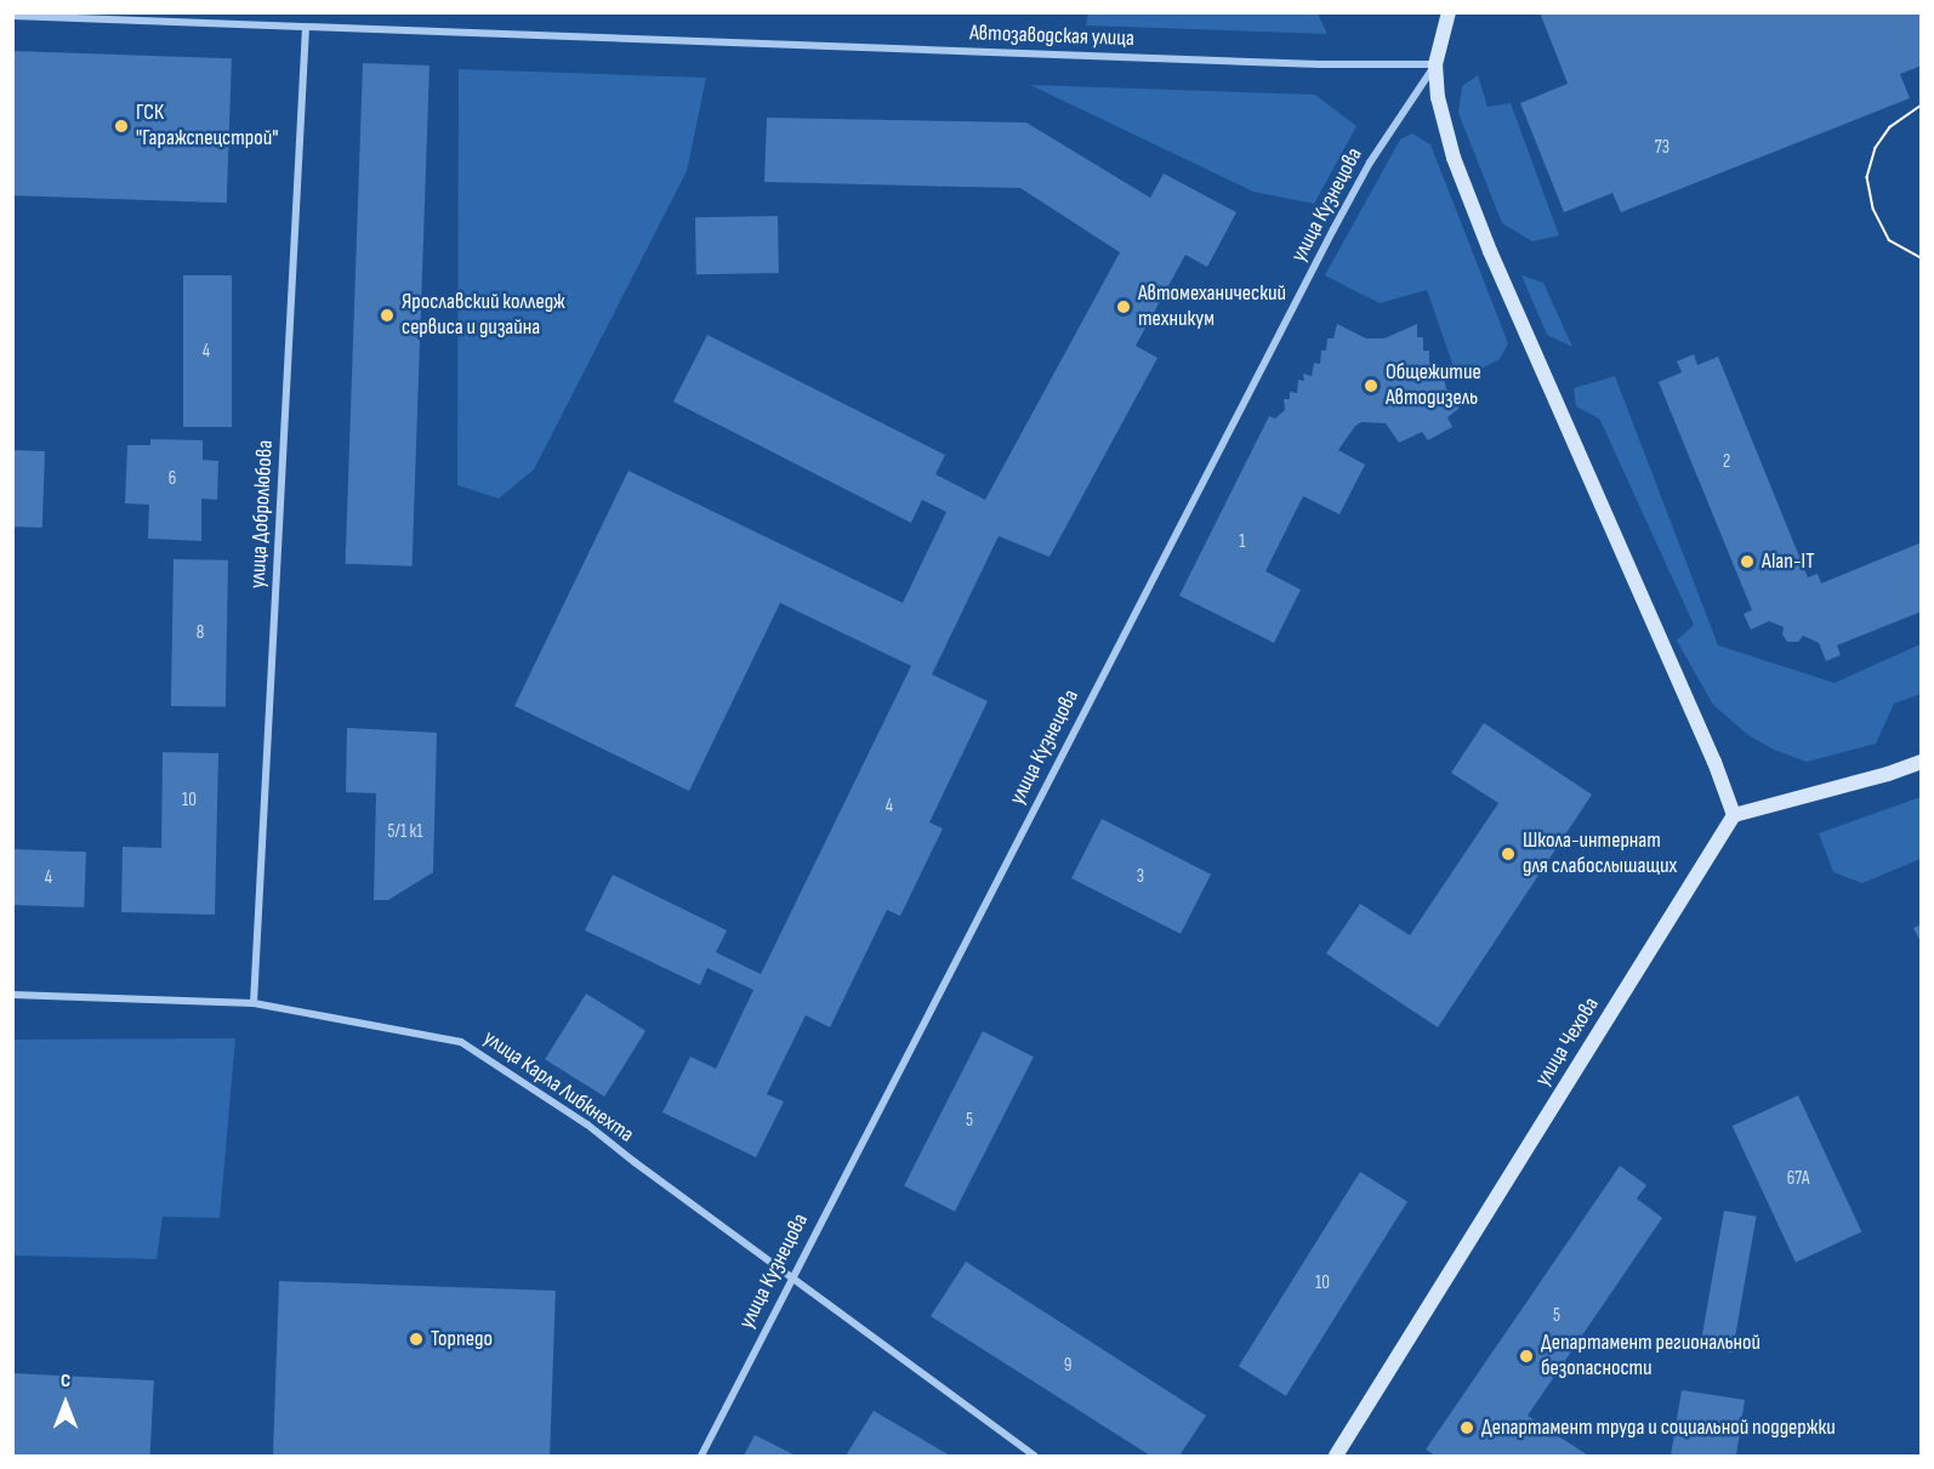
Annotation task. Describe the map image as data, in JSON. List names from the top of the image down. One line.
{"streets":{"street":["Автозаводская улица","улица Кузнецова","улица Добролюбова","улица Чехова","улица Карла Либкнехта"]},"crossings":[["Автозаводская улица","улица Кузнецова"],["Автозаводская улица","улица Добролюбова"],["улица Кузнецова","улица Карла Либкнехта"],["улица Добролюбова","улица Карла Либкнехта"]],"places":["ГСК \"Гаражспецстрой\"","Автомеханический техникум","Ярославский колледж сервиса и дизайна","Общежитие Автодизель","Alan-IT","Школа-интернат для слабослышащих","Торпедо","Департамент региональной безопасности","Департамент труда и социальной поддержки"],"house_numbers":["73","4","2","6","1","8","10","4","5/1 к1","3","4","5","67А","10","5","9"],"north":"top"}
